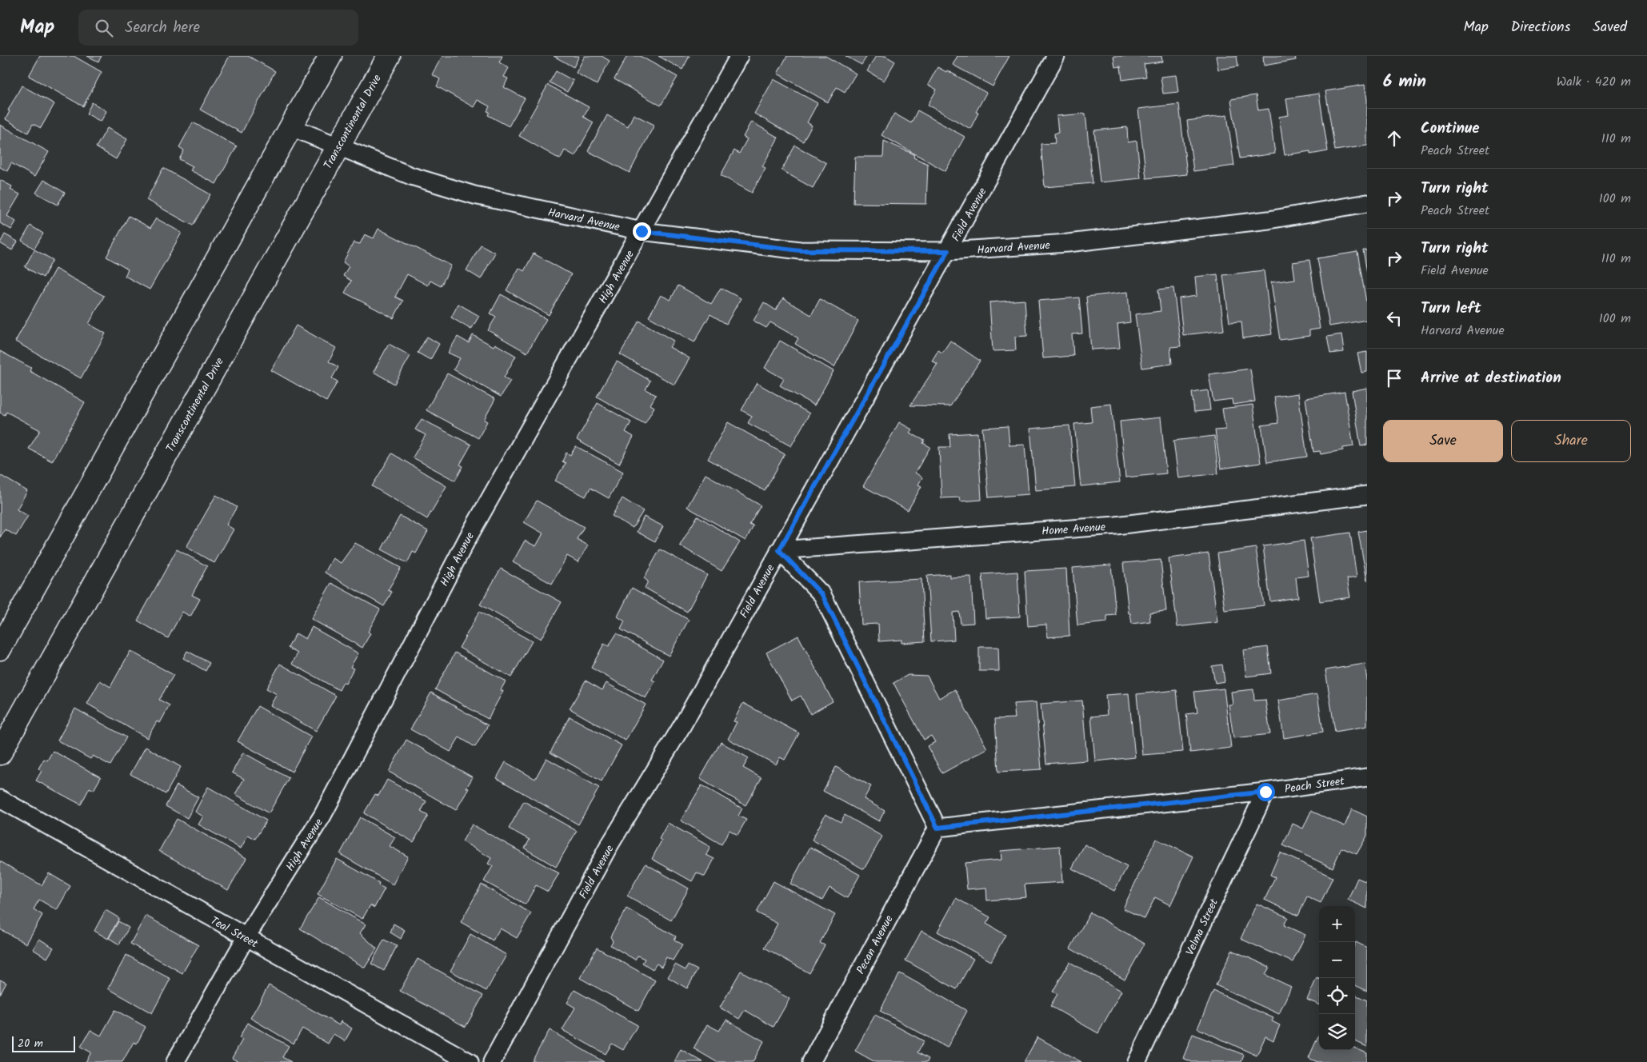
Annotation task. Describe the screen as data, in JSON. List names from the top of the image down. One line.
{"streets":{"street":["Transcontinental Drive","Field Avenue","Harvard Avenue","High Avenue","Home Avenue","Peach Street","Velma Street","Teal Street","Pecan Avenue"]},"crossings":[["Transcontinental Drive","Harvard Avenue"],["Field Avenue","Harvard Avenue"],["Field Avenue","Home Avenue"],["Harvard Avenue","High Avenue"],["High Avenue","Teal Street"],["Peach Street","Velma Street"],["Peach Street","Pecan Avenue"]],"scale_bar":"20 m","page":{"header":"Map","search":"Search here","nav":["Map","Directions","Saved"],"heading":["6 min","Walk · 420 m"],"list":[["Continue","Peach Street","110 m"],["Turn right","Peach Street","100 m"],["Turn right","Field Avenue","110 m"],["Turn left","Harvard Avenue","100 m"],"Arrive at destination"],"buttons":["Save","Share"],"map_buttons":["+","−"],"scale":"20 m"}}
